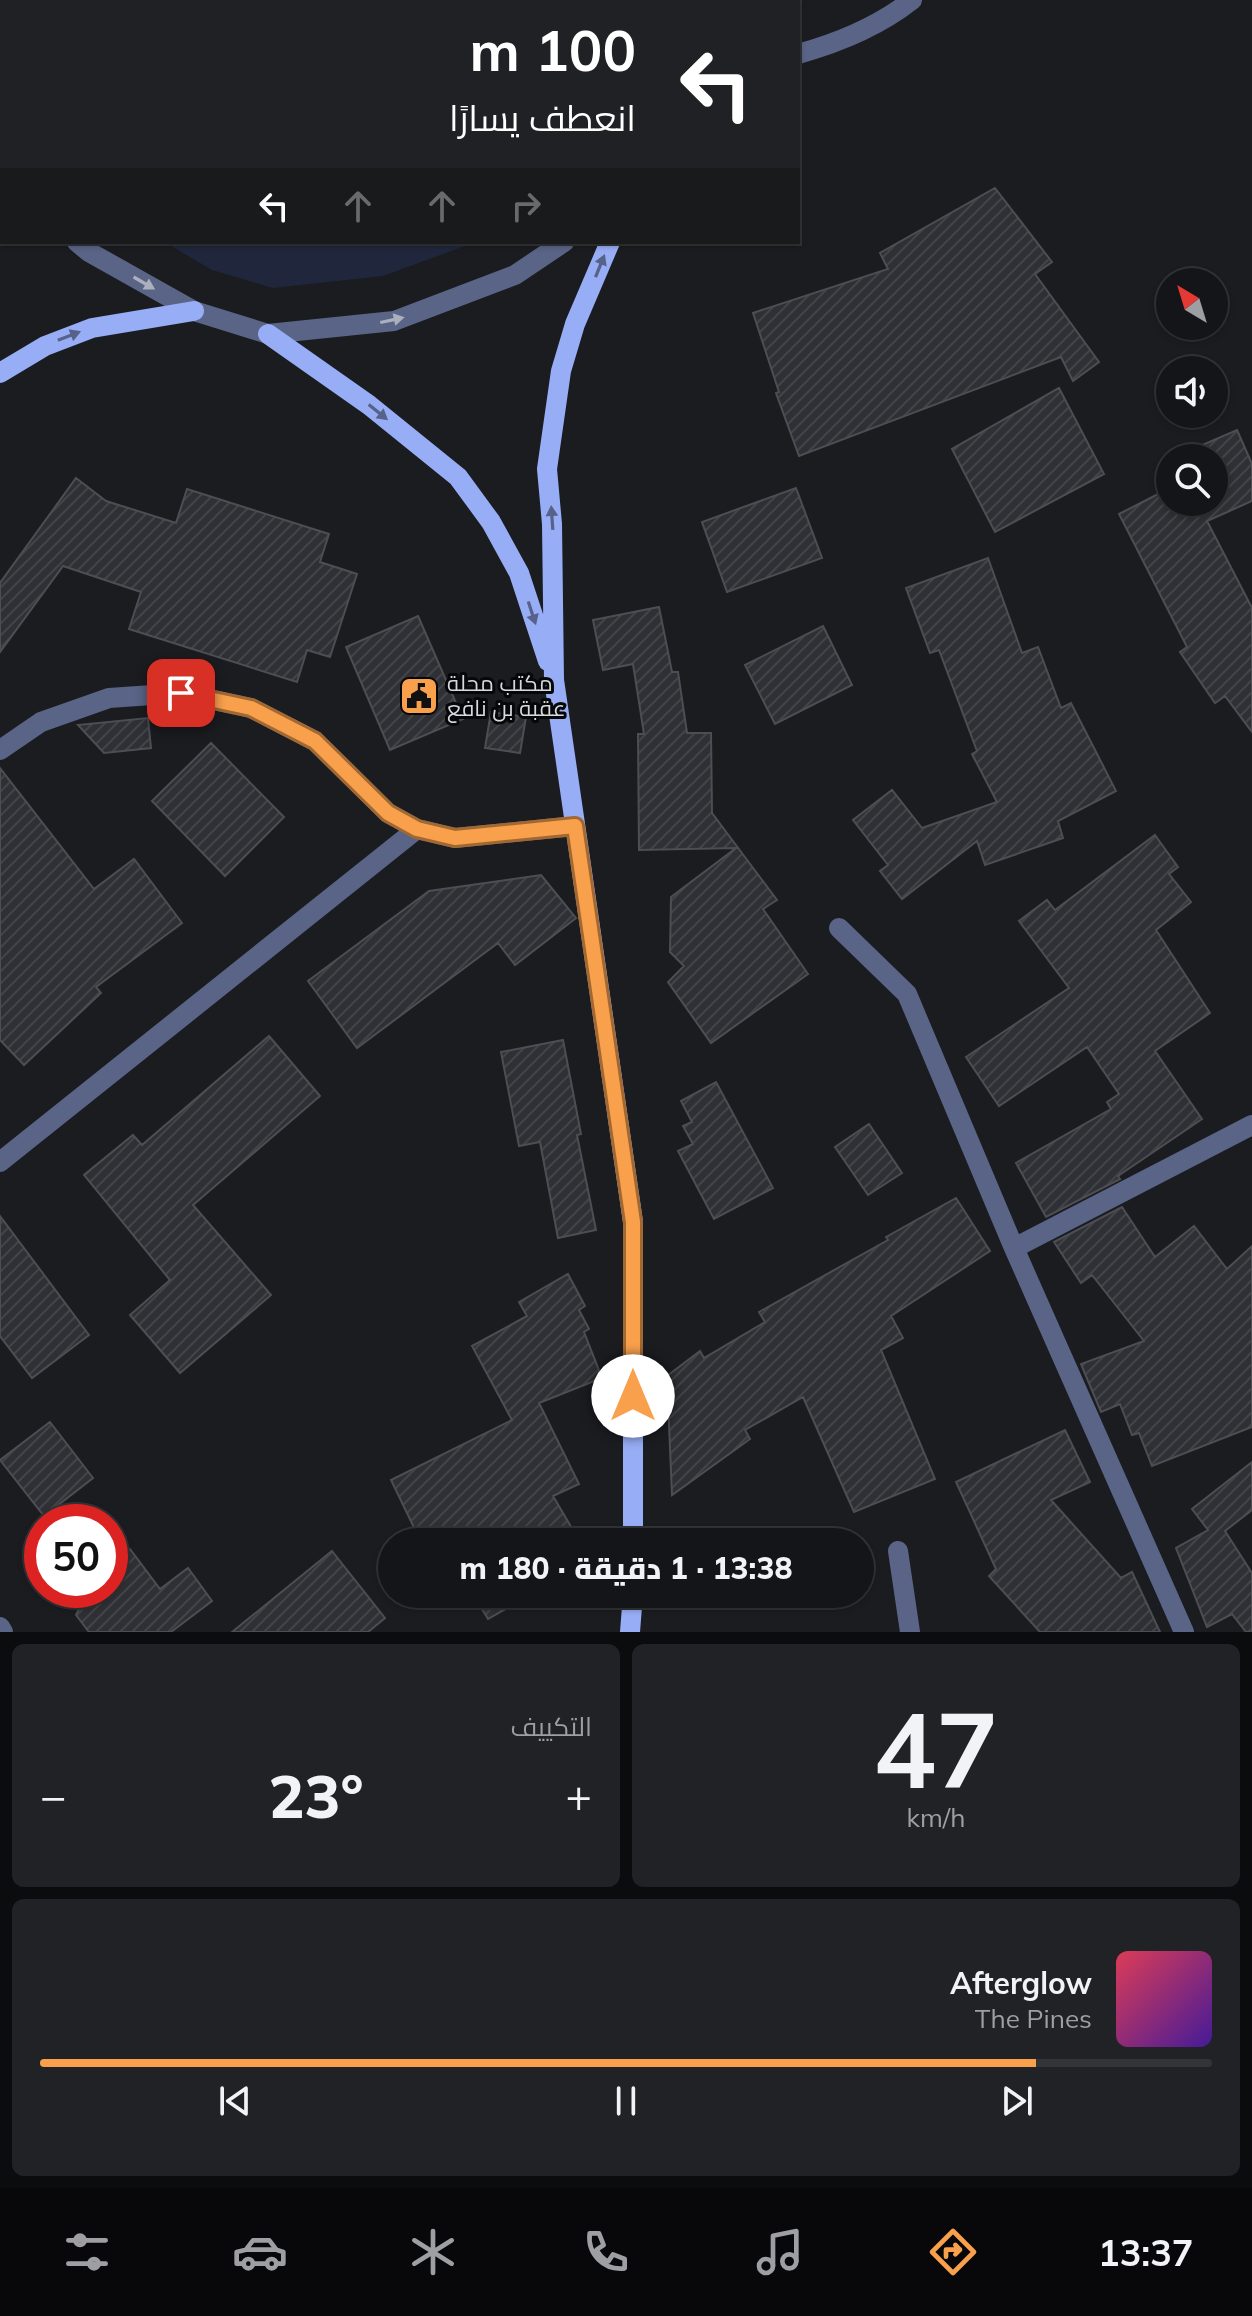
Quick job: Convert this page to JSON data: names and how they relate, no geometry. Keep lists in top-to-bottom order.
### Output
{
  "places": {
    "public building": ["مكتب محلة عقبة بن نافع"]
  },
  "north": "top left",
  "page": {
    "turn": ["100 m", "انعطف يسارًا"],
    "limit": "50",
    "trip": "13:38 · 1 دقيقة · 180 m",
    "tile": [
      ["47", "km/h"],
      "التكييف"
    ],
    "heat": ["−", "23°", "+"],
    "song": ["Afterglow", "The Pines"],
    "tabs": "13:37"
  }
}
